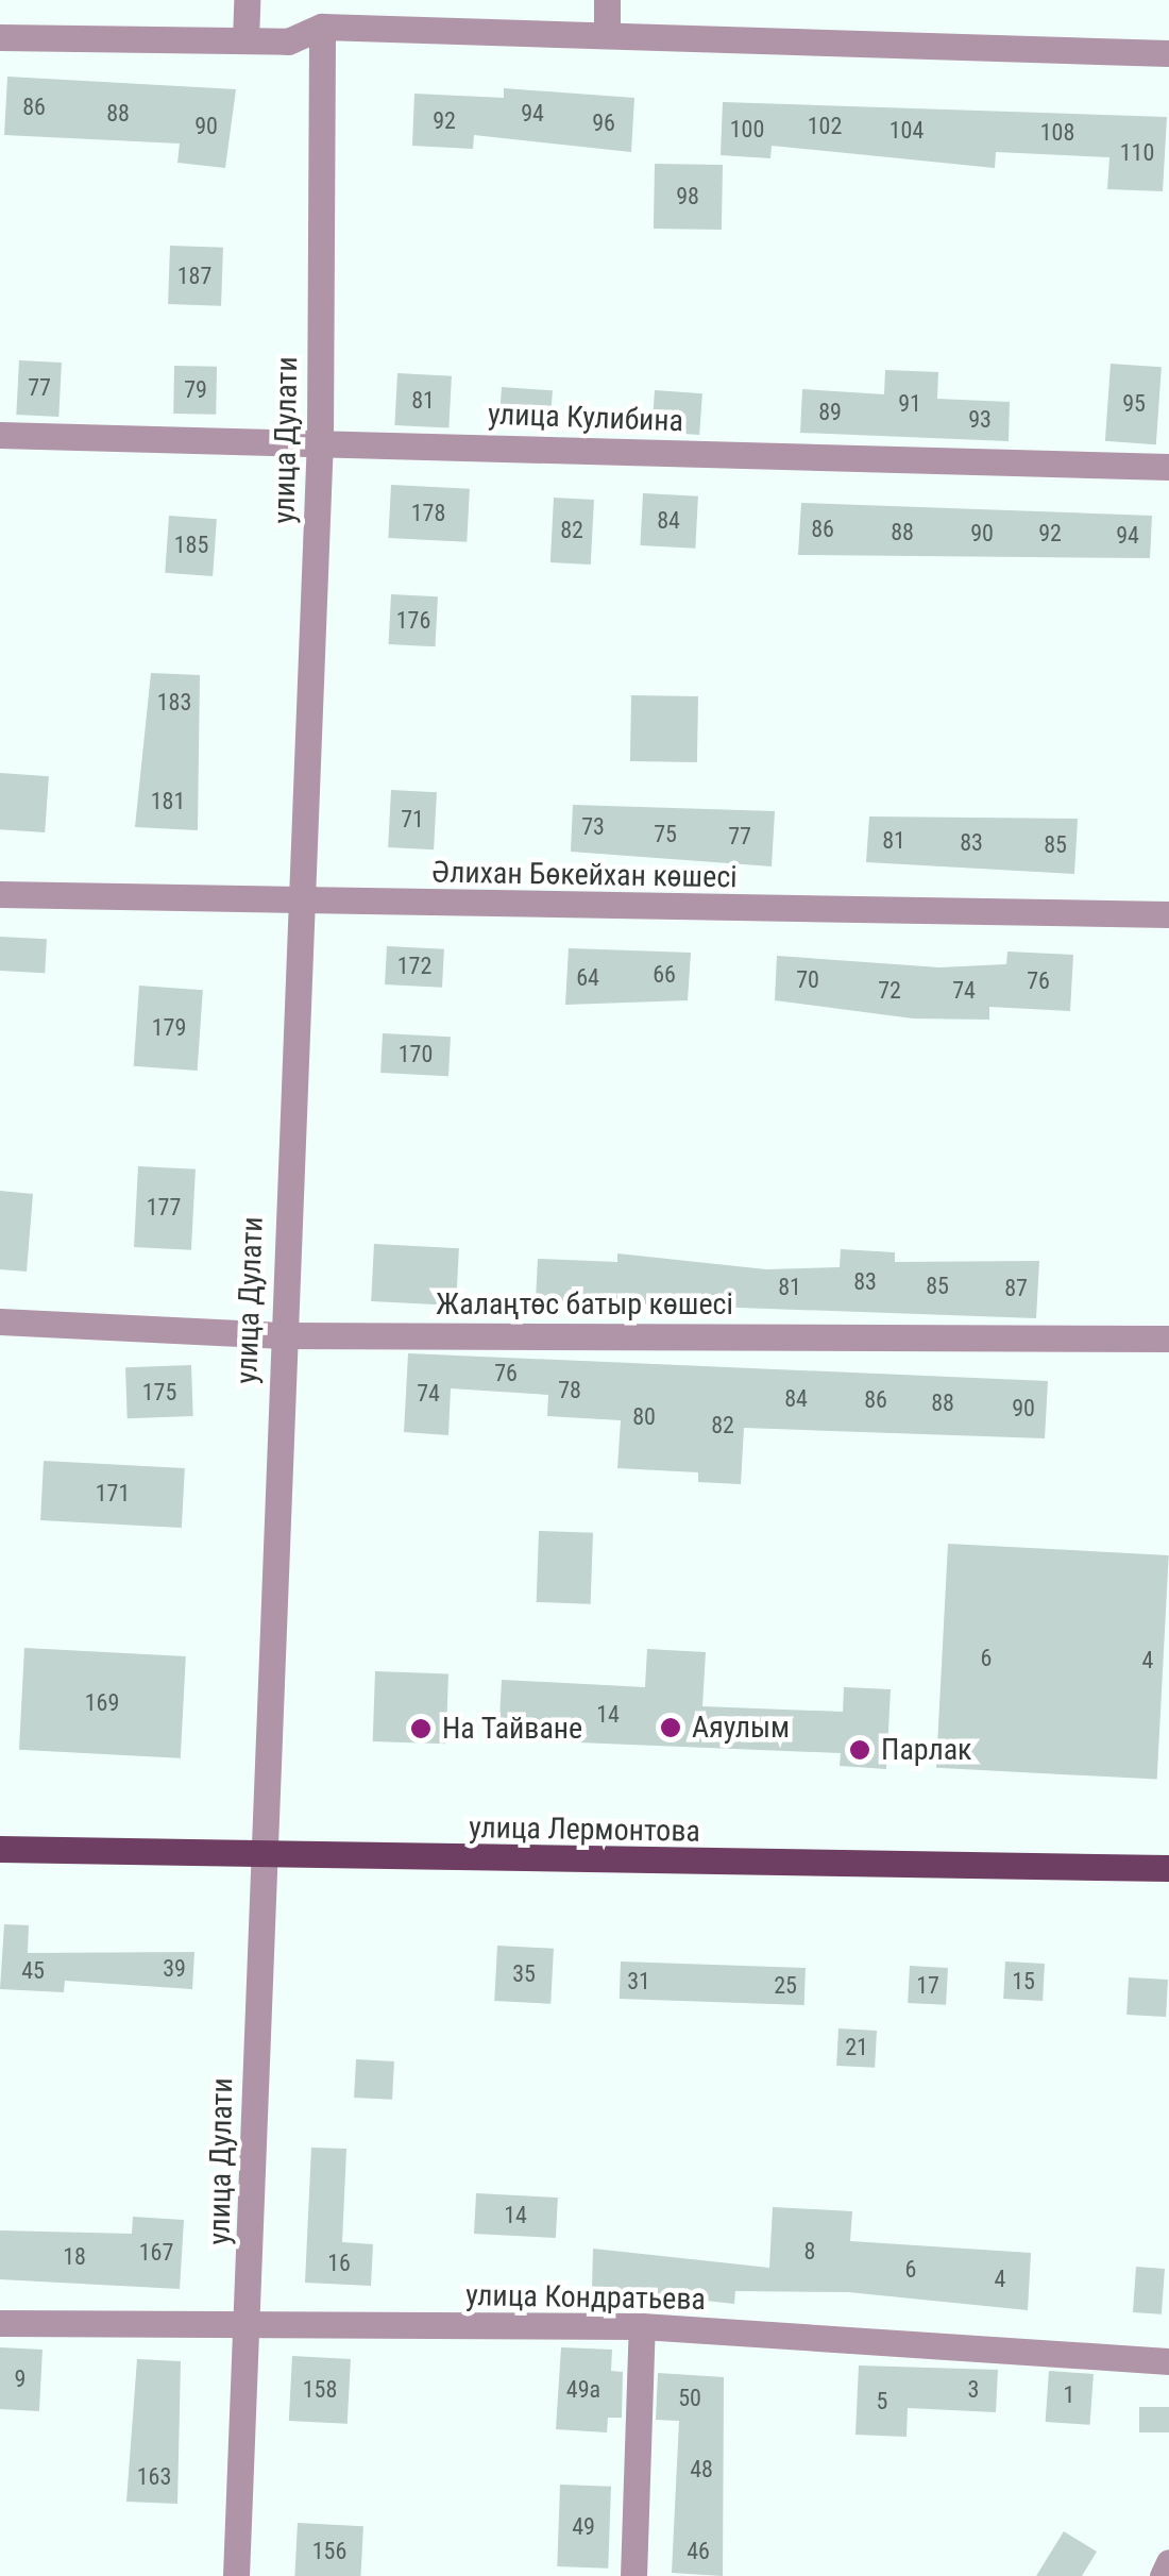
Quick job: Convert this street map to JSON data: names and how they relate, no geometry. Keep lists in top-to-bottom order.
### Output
{
  "streets": {
    "main road": ["улица Лермонтова"],
    "street": [
      "улица Кулибина",
      "улица Дулати",
      "Әлихан Бөкейхан көшесі",
      "Жалаңтөс батыр көшесі",
      "улица Кондратьева"
    ]
  },
  "crossings": [
    ["улица Кулибина", "улица Дулати"],
    ["улица Дулати", "Әлихан Бөкейхан көшесі"],
    ["улица Дулати", "Жалаңтөс батыр көшесі"],
    ["улица Дулати", "улица Лермонтова"],
    ["улица Дулати", "улица Кондратьева"]
  ],
  "places": ["Аяулым", "На Тайване", "Парлак"],
  "house_numbers": [
    "86",
    "88",
    "94",
    "92",
    "96",
    "90",
    "102",
    "100",
    "104",
    "108",
    "110",
    "98",
    "187",
    "77",
    "79",
    "81",
    "91",
    "95",
    "89",
    "93",
    "178",
    "84",
    "86",
    "82",
    "88",
    "90",
    "92",
    "94",
    "185",
    "176",
    "183",
    "181",
    "71",
    "73",
    "75",
    "77",
    "81",
    "83",
    "85",
    "172",
    "66",
    "64",
    "70",
    "76",
    "72",
    "74",
    "179",
    "170",
    "177",
    "83",
    "85",
    "81",
    "87",
    "76",
    "78",
    "175",
    "74",
    "84",
    "86",
    "88",
    "90",
    "80",
    "82",
    "171",
    "6",
    "4",
    "169",
    "14",
    "39",
    "45",
    "35",
    "31",
    "15",
    "25",
    "17",
    "21",
    "14",
    "8",
    "167",
    "18",
    "16",
    "6",
    "4",
    "9",
    "158",
    "49а",
    "3",
    "1",
    "50",
    "5",
    "48",
    "163",
    "49",
    "156",
    "46"
  ]
}
